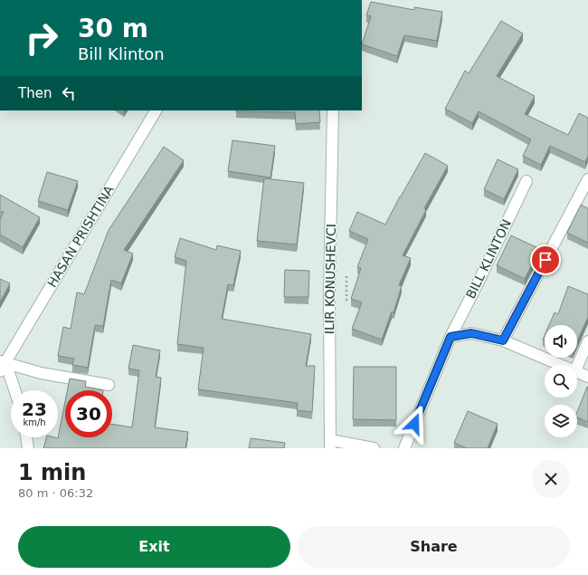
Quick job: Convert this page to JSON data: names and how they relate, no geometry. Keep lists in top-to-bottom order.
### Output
{
  "streets": {
    "street": ["HASAN PRISHTINA", "BILL KLINTON", "ILIR KONUSHEVCI"]
  },
  "page": {
    "turn": ["30 m", "Bill Klinton"],
    "then": "Then",
    "speed": "23 km/h",
    "limit": "30",
    "heading": ["1 min", "80 m · 06:32"],
    "buttons": ["Exit", "Share"]
  }
}
